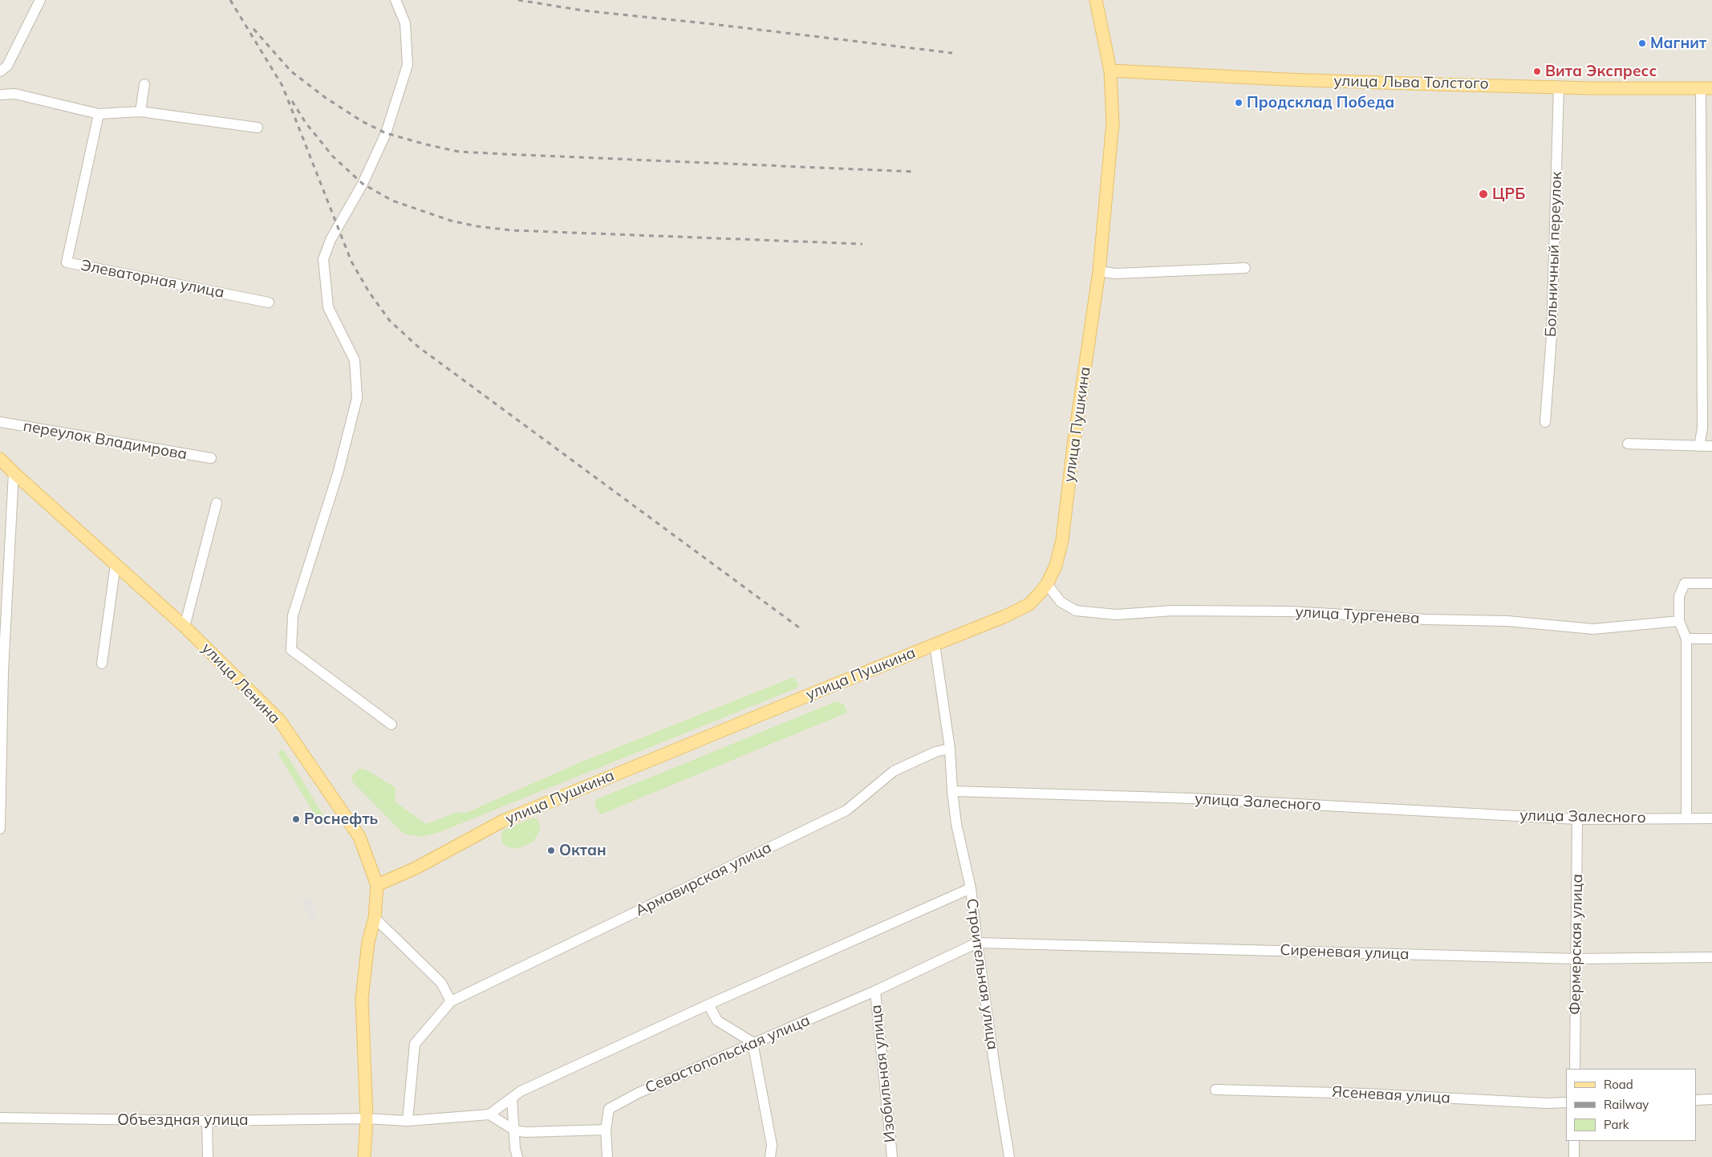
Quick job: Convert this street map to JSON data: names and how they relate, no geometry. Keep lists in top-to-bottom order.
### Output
{
  "streets": {
    "main road": ["улица Льва Толстого", "улица Пушкина", "улица Ленина"],
    "street": [
      "Больничный переулок",
      "Элеваторная улица",
      "переулок Владимрова",
      "улица Тургенева",
      "улица Залесного",
      "Армавирская улица",
      "Фермерская улица",
      "Сиреневая улица",
      "Строительная улица",
      "Севастопольская улица",
      "Изобильная улица",
      "Ясеневая улица",
      "Объездная улица"
    ]
  },
  "crossings": [
    ["улица Льва Толстого", "Больничный переулок"],
    ["улица Льва Толстого", "улица Пушкина"],
    ["улица Пушкина", "улица Тургенева"],
    ["улица Пушкина", "улица Ленина"],
    ["улица Залесного", "Фермерская улица"],
    ["улица Залесного", "Строительная улица"],
    ["Фермерская улица", "Сиреневая улица"],
    ["Сиреневая улица", "Строительная улица"],
    ["Сиреневая улица", "Севастопольская улица"],
    ["Строительная улица", "Севастопольская улица"],
    ["Севастопольская улица", "Изобильная улица"]
  ],
  "places": [
    "Магнит",
    "Вита Экспресс",
    "Продсклад Победа",
    "ЦРБ",
    "Роснефть",
    "Октан"
  ],
  "legend": ["Road", "Railway", "Park"]
}
